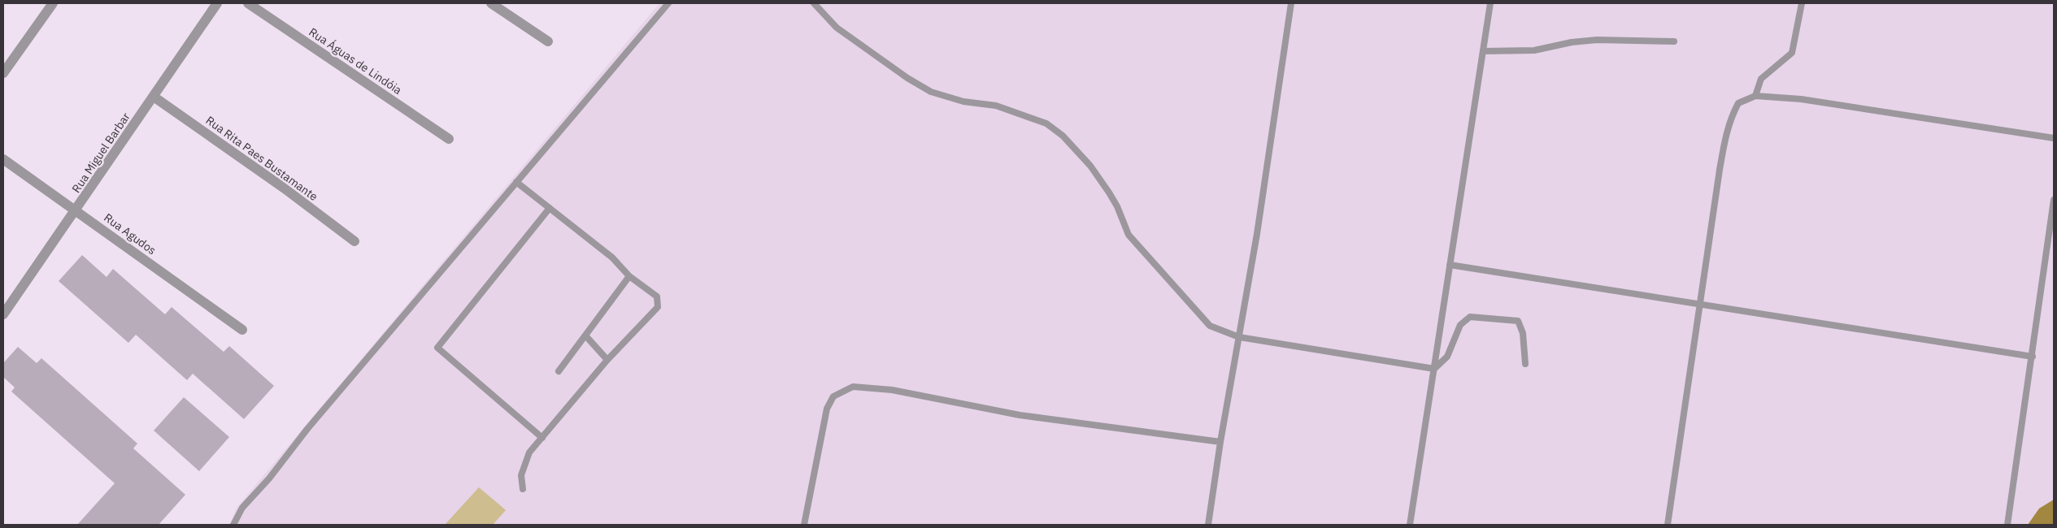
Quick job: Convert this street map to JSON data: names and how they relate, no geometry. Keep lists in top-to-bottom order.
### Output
{
  "streets": {
    "street": [
      "Rua Águas de Lindóia",
      "Rua Miguel Barbar",
      "Rua Rita Paes Bustamante",
      "Rua Agudos"
    ]
  },
  "crossings": [
    ["Rua Miguel Barbar", "Rua Rita Paes Bustamante"],
    ["Rua Miguel Barbar", "Rua Agudos"]
  ]
}
